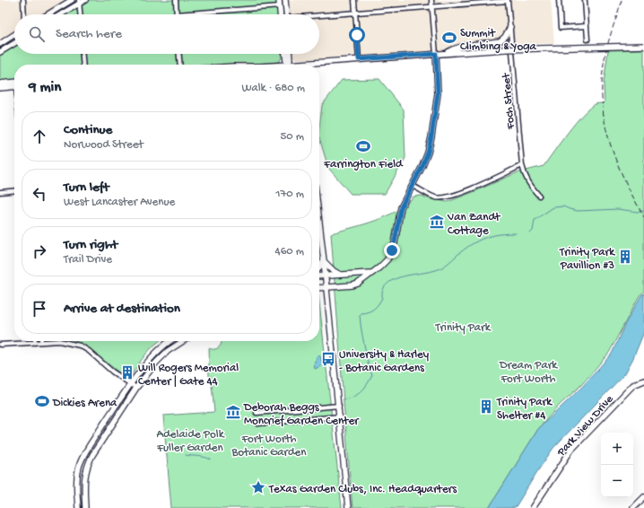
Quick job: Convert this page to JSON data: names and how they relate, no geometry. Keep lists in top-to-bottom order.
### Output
{
  "streets": {
    "main road": ["Park View Drive"],
    "street": ["Foch Street"]
  },
  "parks": [
    "Trinity Park",
    "Dream Park Fort Worth",
    "Adelaide Polk Fuller Garden",
    "Fort Worth Botanic Garden"
  ],
  "places": {
    "sports": ["Summit Climbing & Yoga", "Farrington Field", "Dickies Arena"],
    "museum": ["Van Zandt Cottage", "Deborah Beggs Moncrief Garden Center"],
    "building": ["Trinity Park Pavillion #3", "Will Rogers Memorial Center | Gate 44", "Trinity Park Shelter #4"],
    "bus stop": ["University & Harley - Botanic Gardens"],
    "place": ["Texas Garden Clubs, Inc. Headquarters"]
  },
  "page": {
    "search": "Search here",
    "heading": ["9 min", "Walk · 680 m"],
    "list": [
      ["Continue", "Norwood Street", "50 m"],
      ["Turn left", "West Lancaster Avenue", "170 m"],
      ["Turn right", "Trail Drive", "460 m"],
      "Arrive at destination"
    ],
    "map_buttons": ["+", "−"]
  }
}
